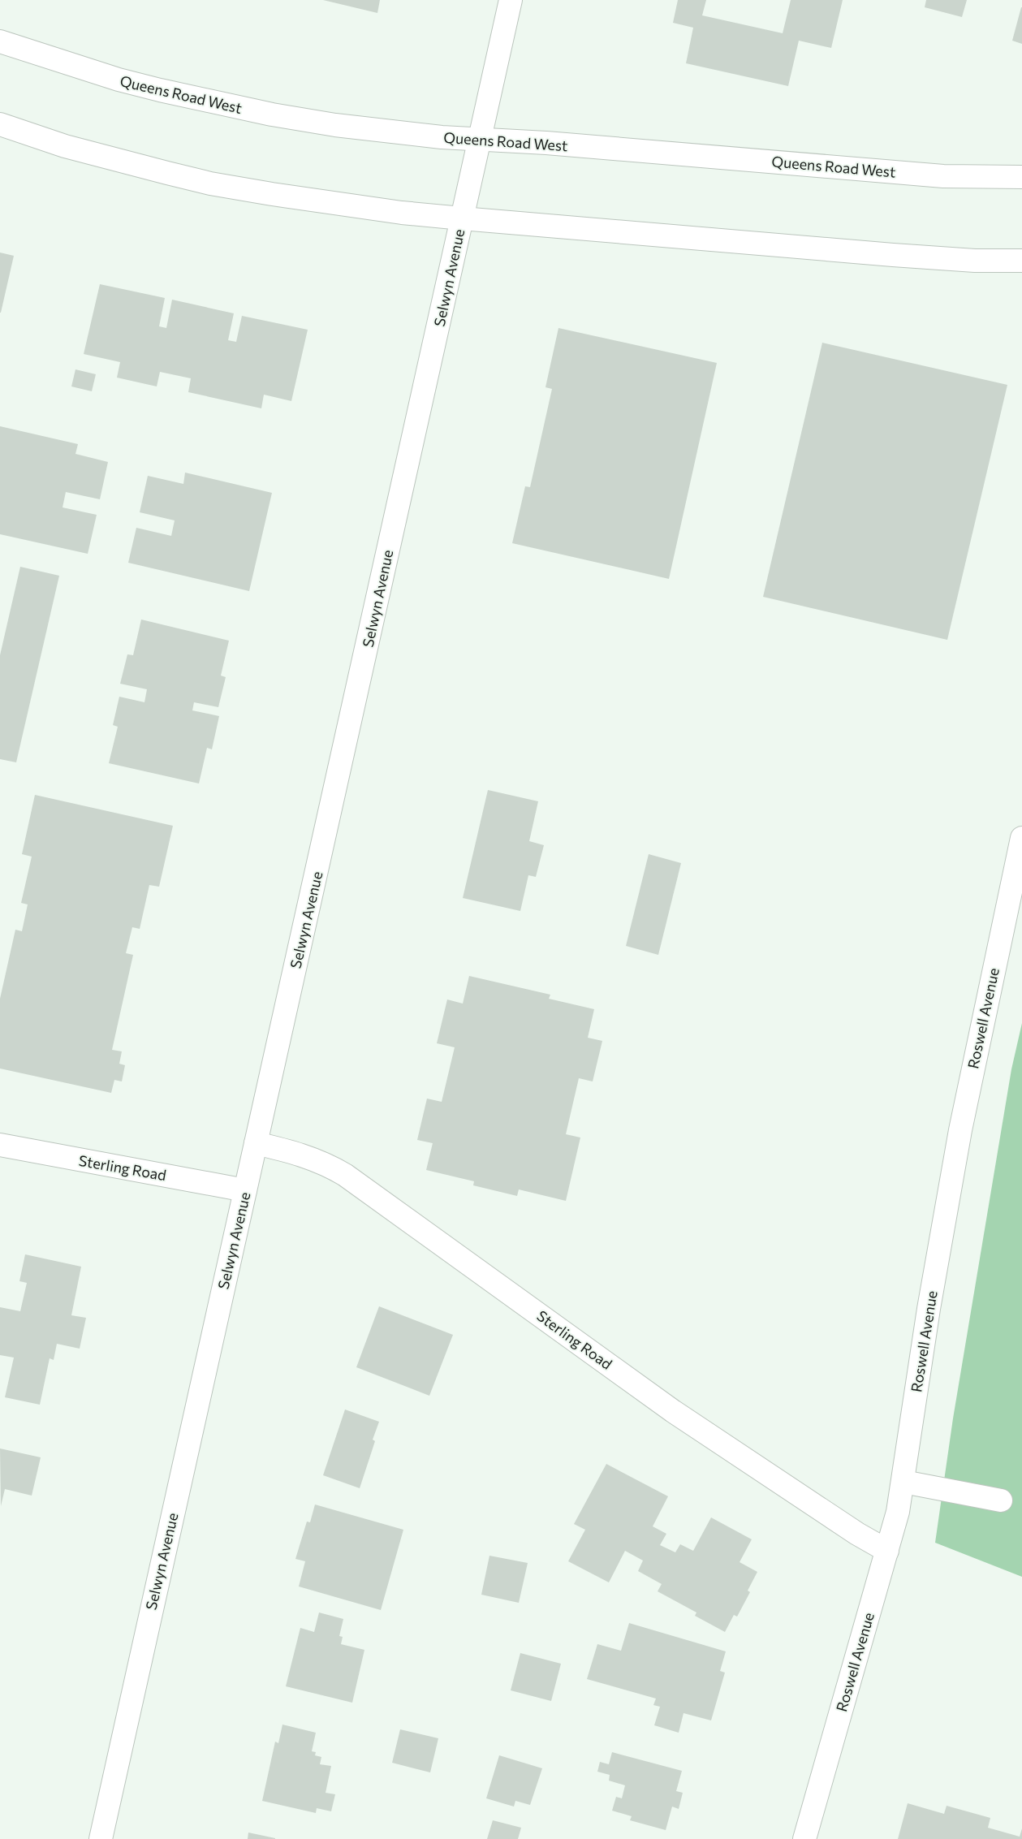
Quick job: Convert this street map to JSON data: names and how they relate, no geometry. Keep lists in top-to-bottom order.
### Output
{
  "streets": {
    "street": [
      "Queens Road West",
      "Selwyn Avenue",
      "Roswell Avenue",
      "Sterling Road"
    ]
  },
  "crossings": [
    ["Queens Road West", "Selwyn Avenue"],
    ["Selwyn Avenue", "Sterling Road"],
    ["Roswell Avenue", "Sterling Road"]
  ]
}
